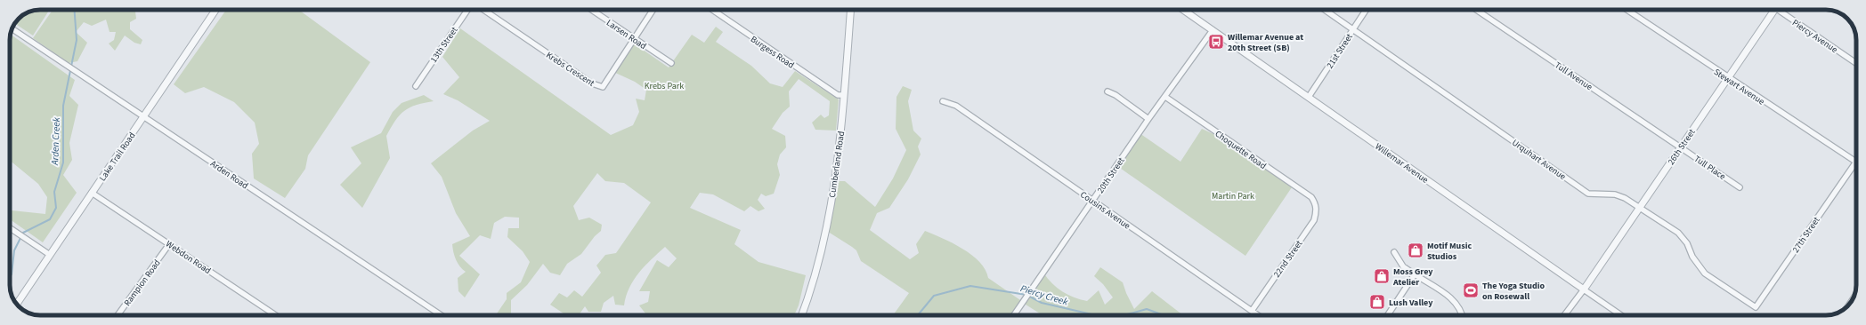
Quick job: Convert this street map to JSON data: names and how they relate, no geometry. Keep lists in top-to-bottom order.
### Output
{
  "streets": {
    "street": [
      "Larsen Road",
      "Piercy Avenue",
      "13th Street",
      "21st Street",
      "Burgess Road",
      "Krebs Crescent",
      "Tull Avenue",
      "Stewart Avenue",
      "26th Street",
      "Choquette Road",
      "Lake Trail Road",
      "Urquhart Avenue",
      "Willemar Avenue",
      "Cumberland Road",
      "Tull Place",
      "Arden Road",
      "20th Street",
      "Cousins Avenue",
      "27th Street",
      "Webdon Road",
      "22nd Street",
      "Rampion Road"
    ]
  },
  "crossings": [
    ["Larsen Road", "Krebs Crescent"],
    ["21st Street", "Urquhart Avenue"],
    ["21st Street", "Willemar Avenue"],
    ["Burgess Road", "Cumberland Road"],
    ["Tull Avenue", "26th Street"],
    ["Tull Avenue", "Tull Place"],
    ["Stewart Avenue", "26th Street"],
    ["Stewart Avenue", "27th Street"],
    ["26th Street", "Urquhart Avenue"],
    ["26th Street", "Willemar Avenue"],
    ["26th Street", "Tull Place"],
    ["Choquette Road", "20th Street"],
    ["Choquette Road", "22nd Street"],
    ["Lake Trail Road", "Arden Road"],
    ["Lake Trail Road", "Webdon Road"],
    ["Urquhart Avenue", "27th Street"],
    ["Willemar Avenue", "20th Street"],
    ["20th Street", "Cousins Avenue"],
    ["Cousins Avenue", "22nd Street"],
    ["Webdon Road", "Rampion Road"]
  ],
  "water": ["Arden Creek", "Piercy Creek"],
  "parks": ["Krebs Park", "Martin Park"],
  "places": {
    "bus stop": ["Willemar Avenue at 20th Street (SB)"],
    "shop": ["Motif Music Studios", "Moss Grey Atelier", "Lush Valley"],
    "sports": ["The Yoga Studio on Rosewall"]
  }
}
